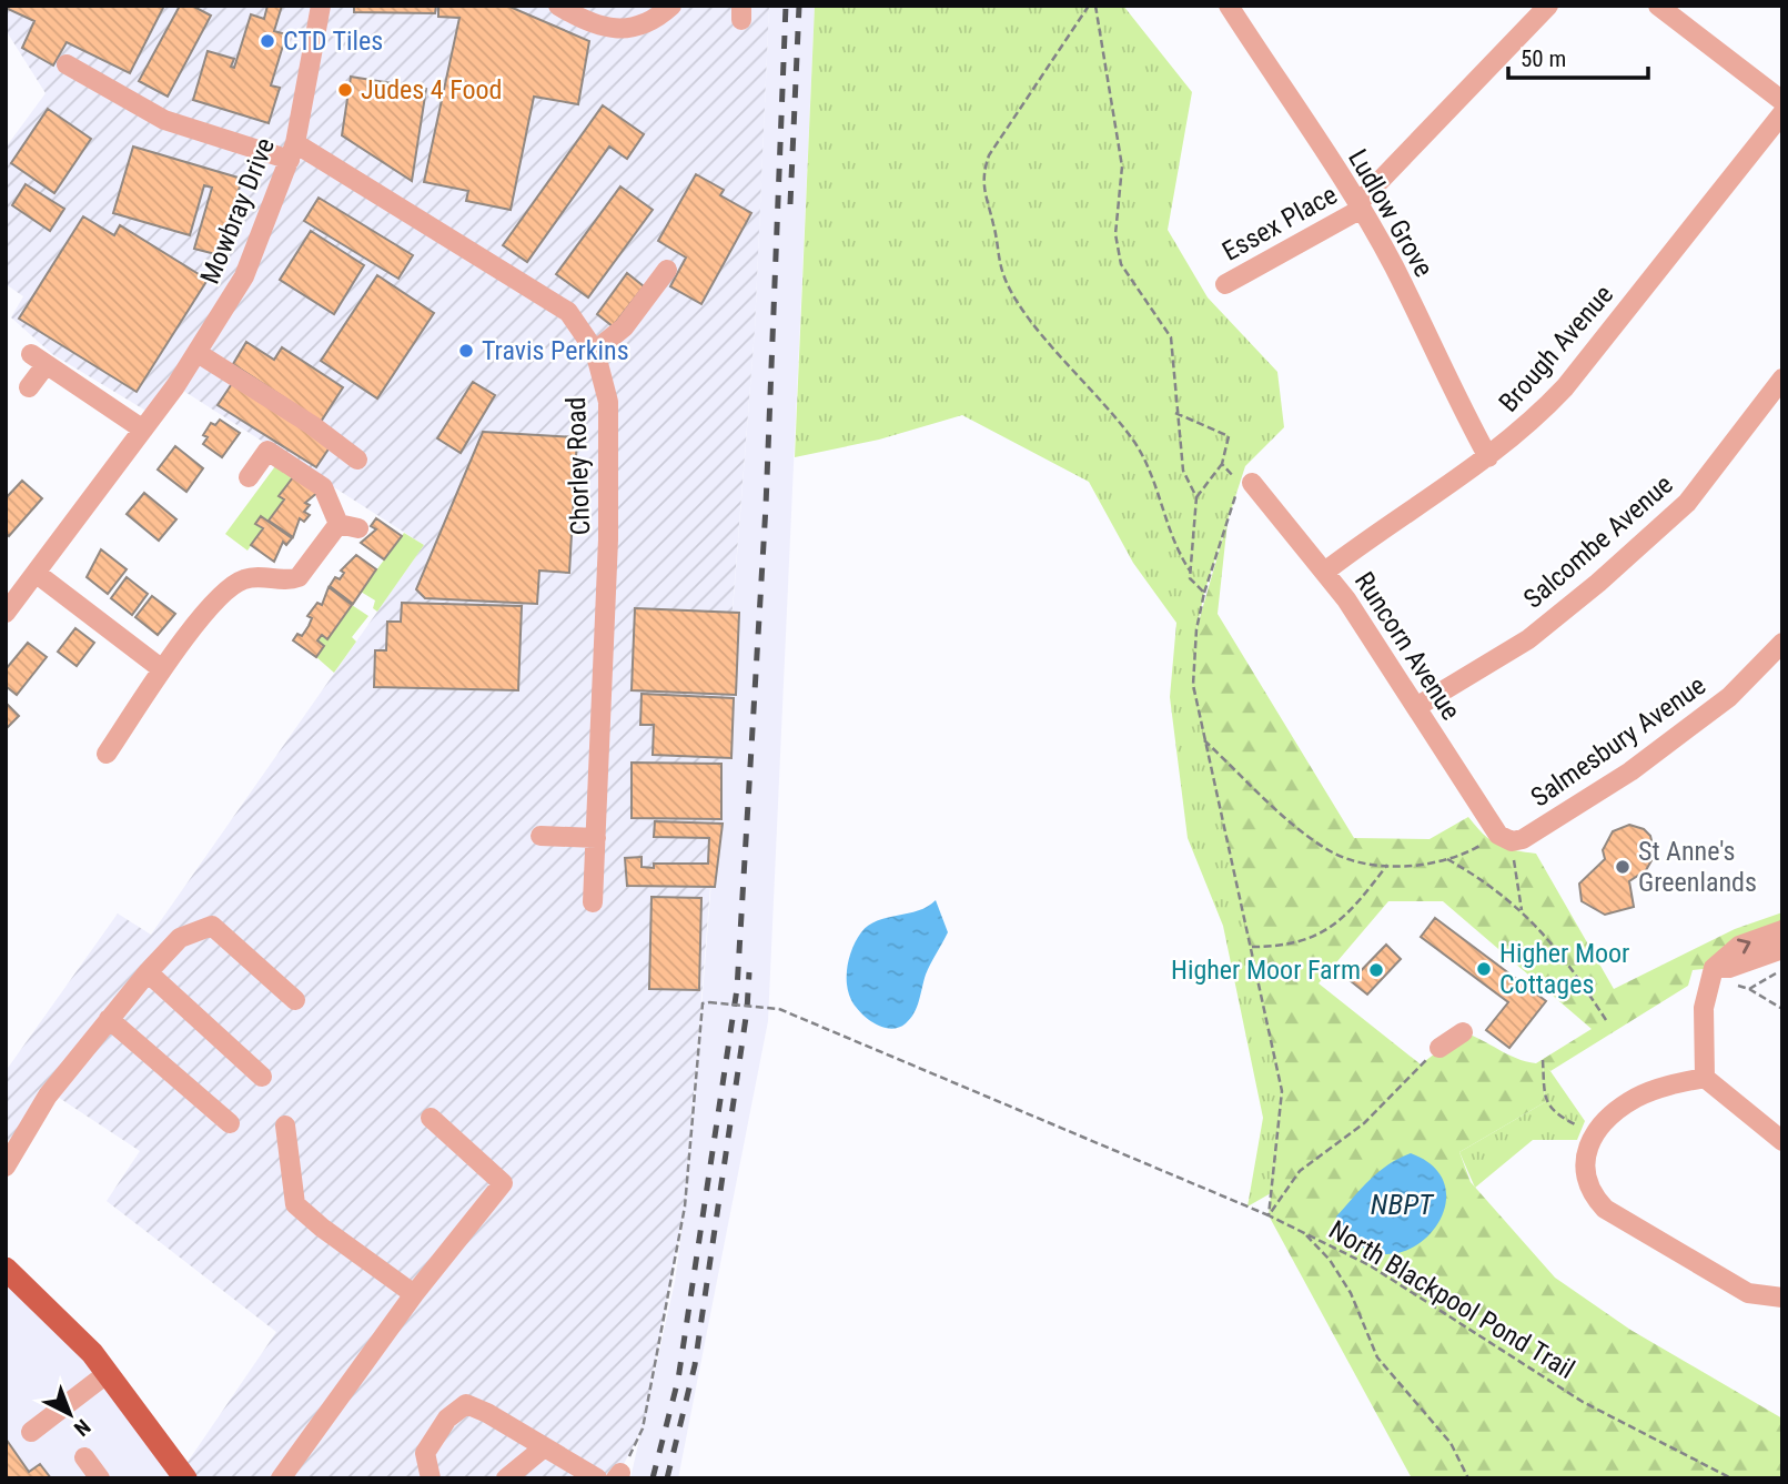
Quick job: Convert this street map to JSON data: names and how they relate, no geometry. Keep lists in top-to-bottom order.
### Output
{
  "streets": {
    "street": [
      "Mowbray Drive",
      "Ludlow Grove",
      "Essex Place",
      "Brough Avenue",
      "Chorley Road",
      "Salcombe Avenue",
      "Runcorn Avenue",
      "Salmesbury Avenue"
    ],
    "path": ["North Blackpool Pond Trail"]
  },
  "crossings": [
    ["Mowbray Drive", "Chorley Road"],
    ["Ludlow Grove", "Essex Place"],
    ["Ludlow Grove", "Brough Avenue"],
    ["Brough Avenue", "Runcorn Avenue"],
    ["Salcombe Avenue", "Runcorn Avenue"],
    ["Runcorn Avenue", "Salmesbury Avenue"]
  ],
  "water": ["NBPT"],
  "places": [
    "CTD Tiles",
    "Judes 4 Food",
    "Travis Perkins",
    "St Anne's Greenlands",
    "Higher Moor Cottages",
    "Higher Moor Farm"
  ],
  "scale_bar": "50 m",
  "north": "bottom right"
}
